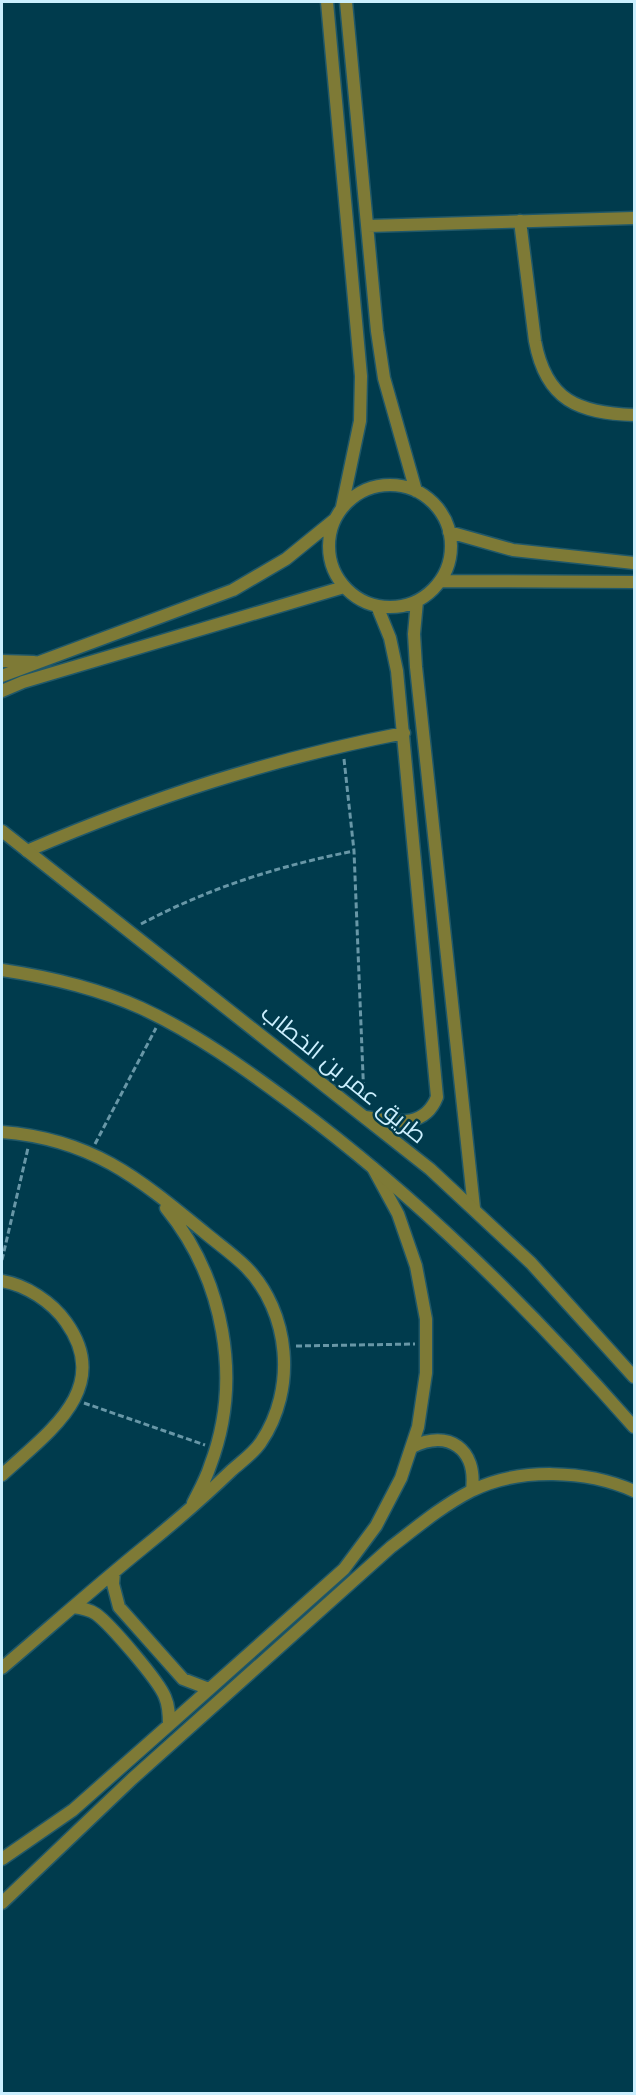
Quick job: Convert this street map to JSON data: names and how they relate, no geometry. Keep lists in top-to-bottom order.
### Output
{
  "streets": {
    "street": ["طريق عمر بن الخطاب"]
  }
}
